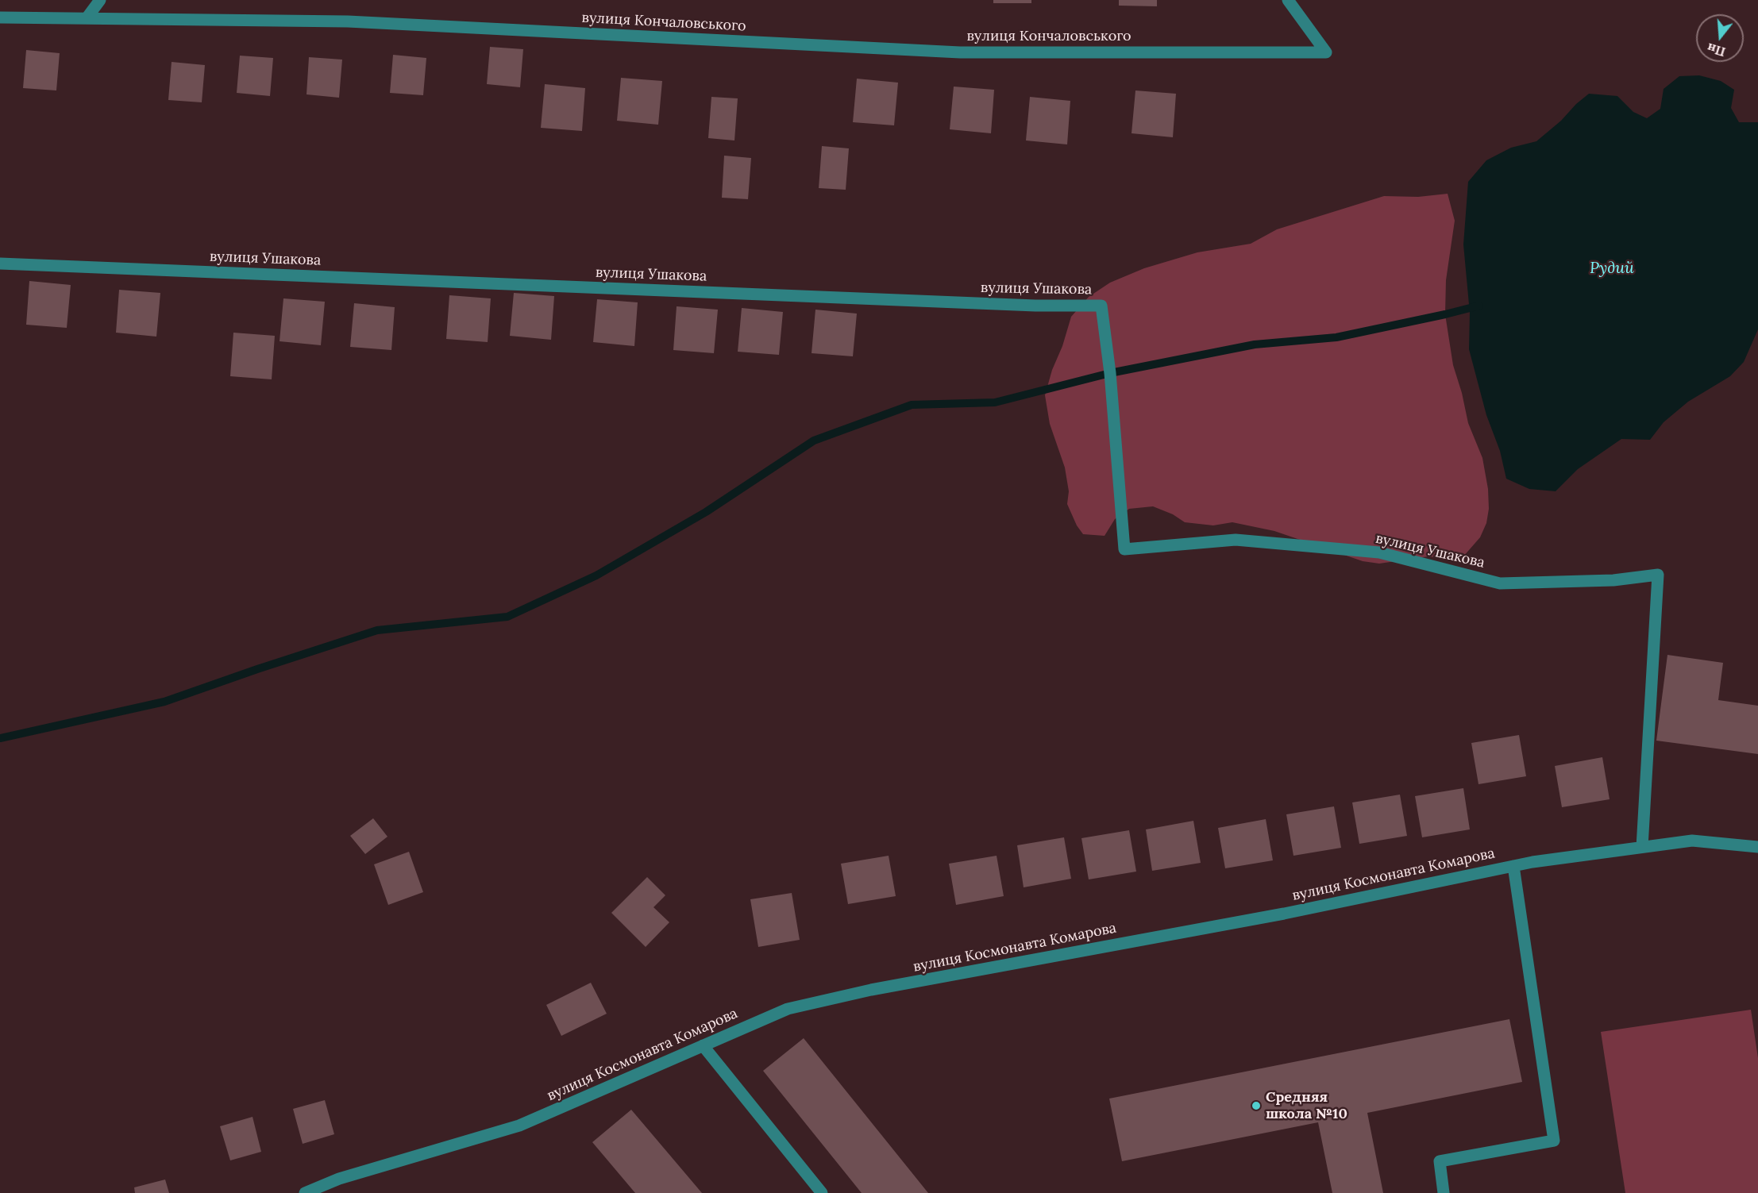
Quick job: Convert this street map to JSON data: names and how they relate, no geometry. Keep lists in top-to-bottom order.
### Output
{
  "streets": {
    "street": ["вулиця Кончаловського", "вулиця Ушакова", "вулиця Космонавта Комарова"]
  },
  "crossings": [
    ["вулиця Ушакова", "вулиця Космонавта Комарова"]
  ],
  "water": ["Рудий"],
  "places": ["Средняя школа №10"],
  "north": "bottom"
}
